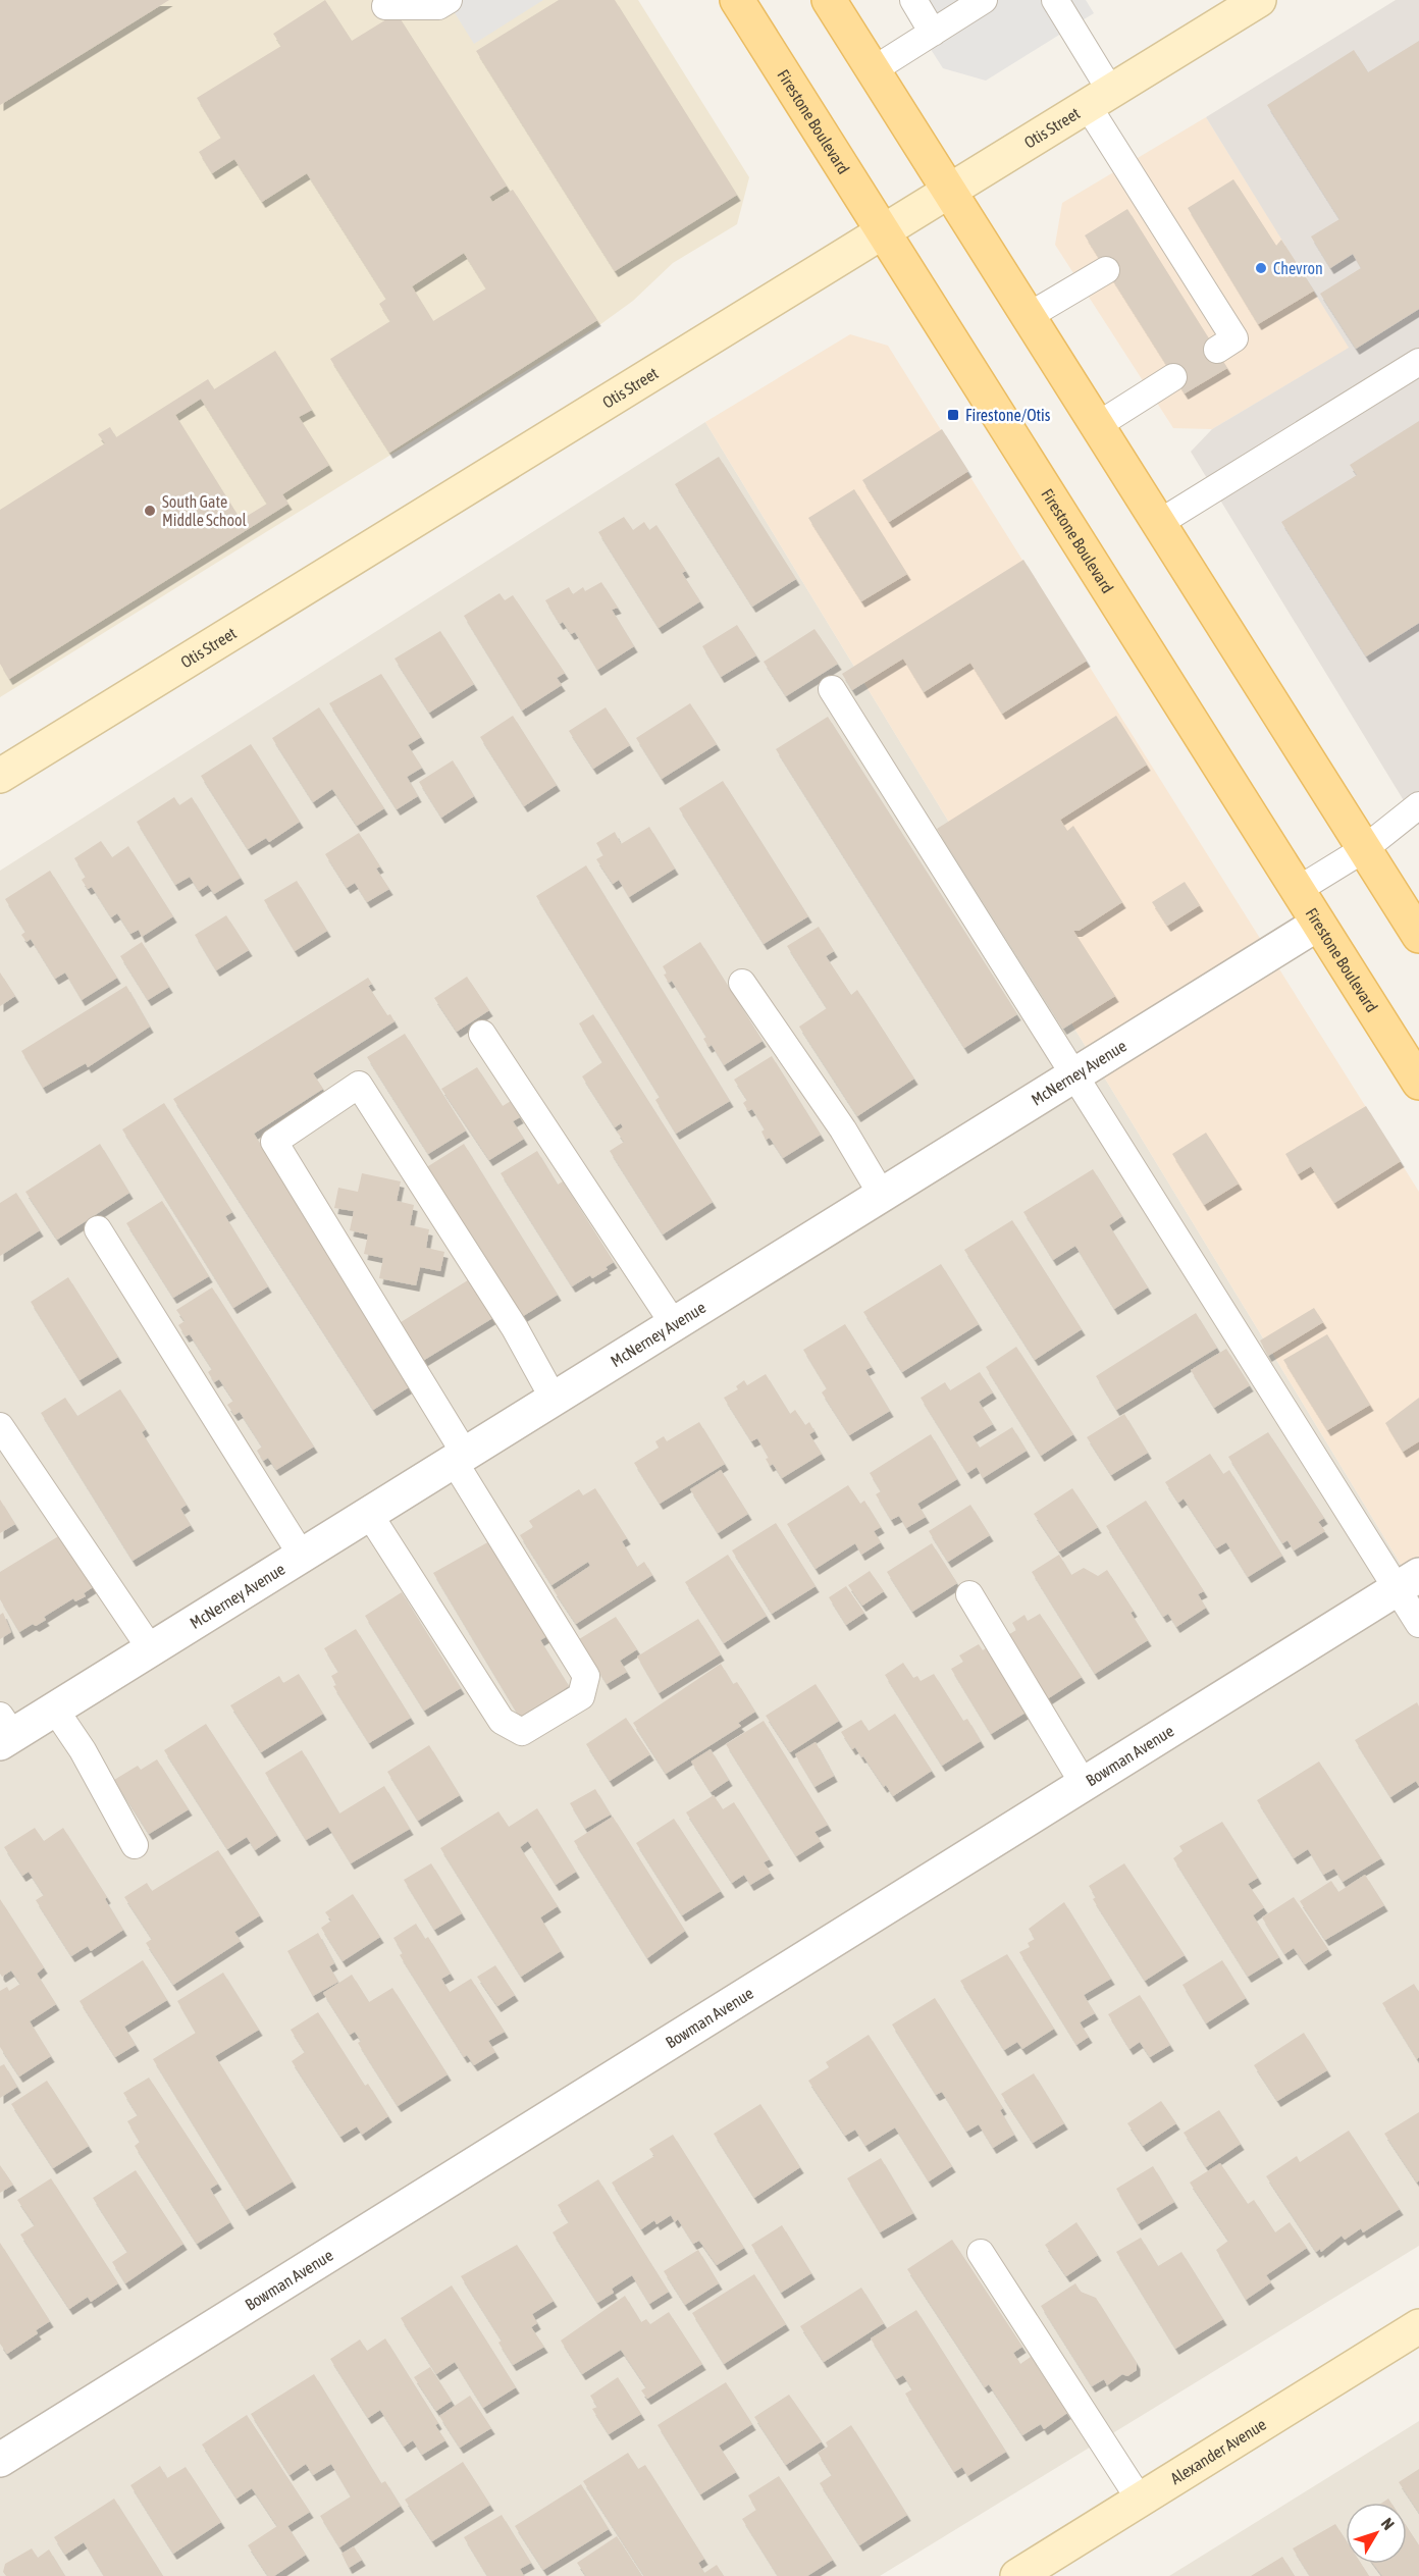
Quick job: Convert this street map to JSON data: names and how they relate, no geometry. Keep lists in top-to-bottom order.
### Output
{
  "streets": {
    "main road": ["Firestone Boulevard", "Otis Street", "Alexander Avenue"],
    "street": ["McNerney Avenue", "Bowman Avenue"]
  },
  "crossings": [
    ["Firestone Boulevard", "Otis Street"],
    ["Firestone Boulevard", "McNerney Avenue"]
  ],
  "places": {
    "other": ["Chevron", "South Gate Middle School"],
    "transit": ["Firestone/Otis"]
  },
  "north": "top right"
}
